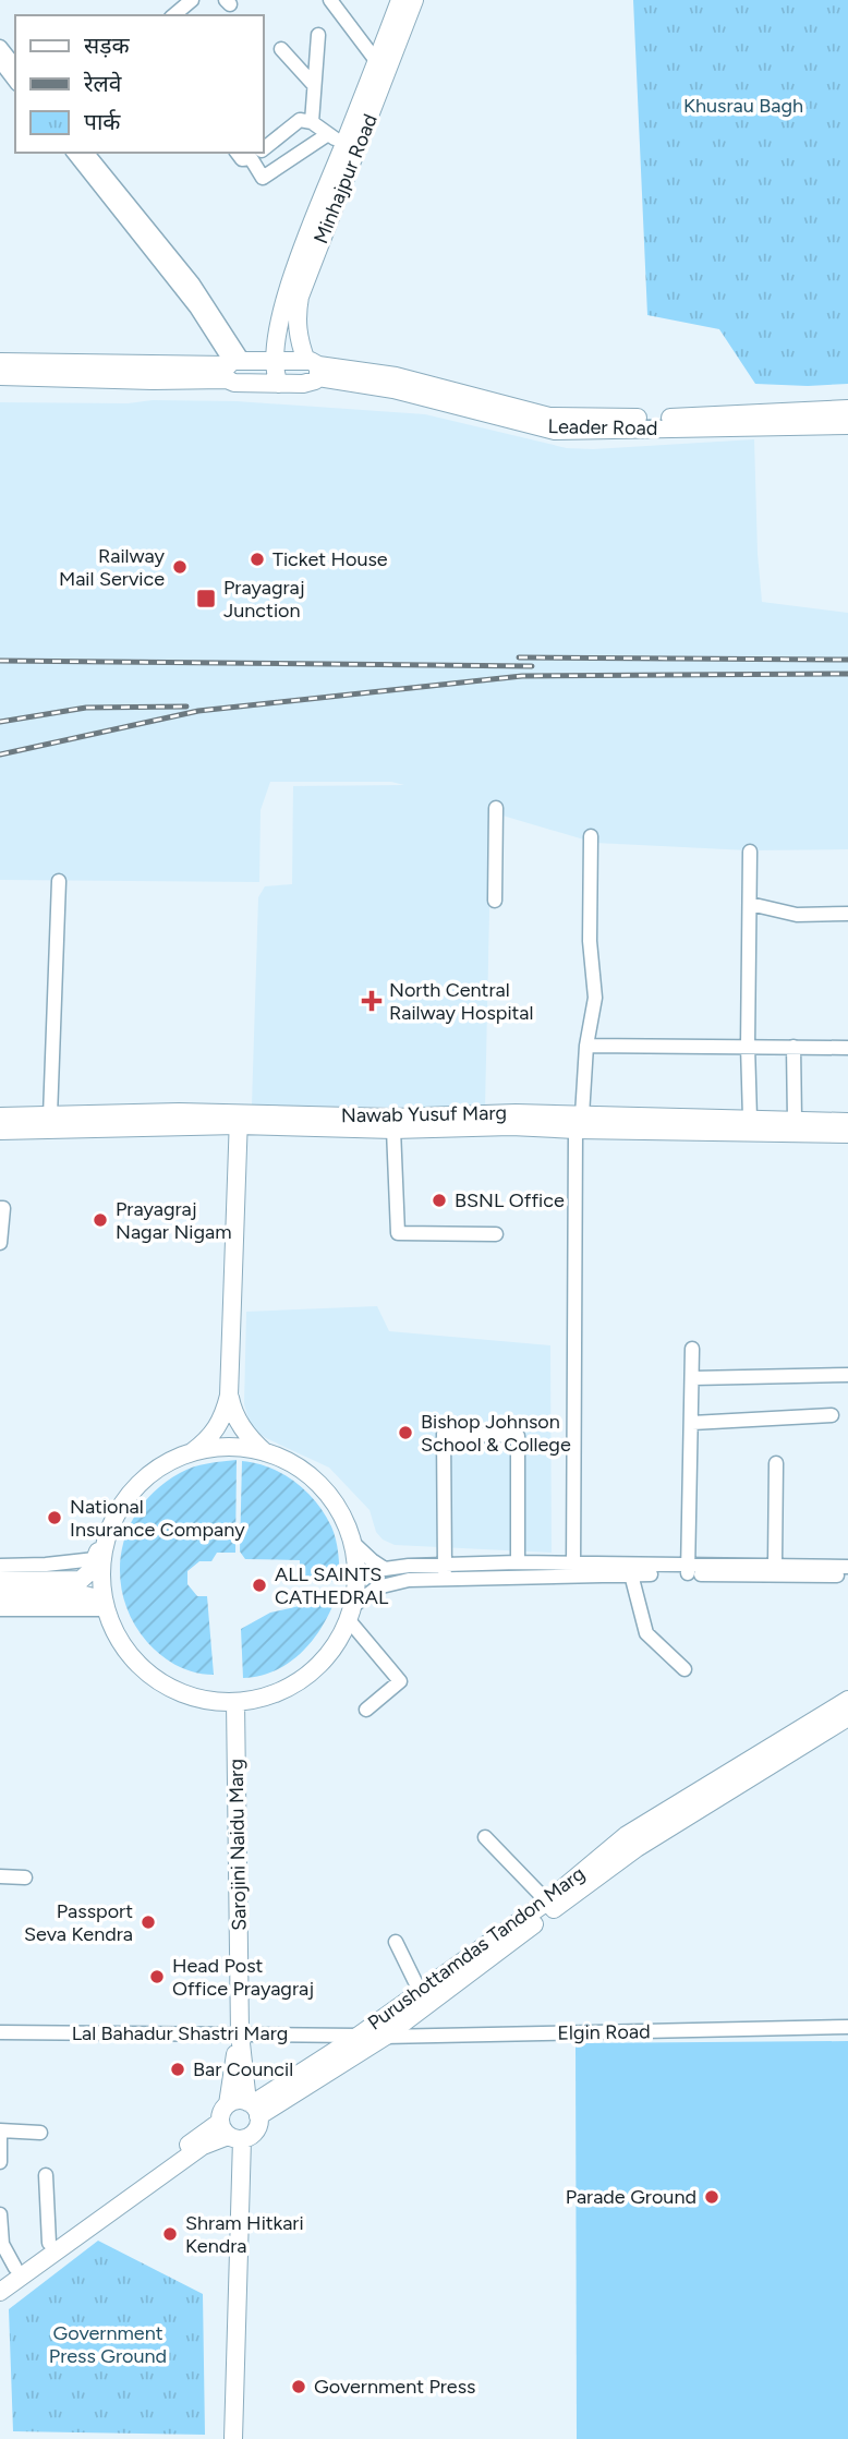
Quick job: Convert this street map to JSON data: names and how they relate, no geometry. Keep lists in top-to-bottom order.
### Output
{
  "streets": {
    "main road": [
      "Minhajpur Road",
      "Leader Road",
      "Nawab Yusuf Marg",
      "Sarojini Naidu Marg",
      "Purushottamdas Tandon Marg"
    ],
    "street": ["Elgin Road", "Lal Bahadur Shastri Marg"]
  },
  "crossings": [
    ["Minhajpur Road", "Leader Road"],
    ["Sarojini Naidu Marg", "Purushottamdas Tandon Marg"],
    ["Sarojini Naidu Marg", "Lal Bahadur Shastri Marg"],
    ["Purushottamdas Tandon Marg", "Elgin Road"],
    ["Purushottamdas Tandon Marg", "Lal Bahadur Shastri Marg"],
    ["Elgin Road", "Lal Bahadur Shastri Marg"]
  ],
  "parks": ["Khusrau Bagh", "Government Press Ground"],
  "places": {
    "other": [
      "Ticket House",
      "Railway Mail Service",
      "BSNL Office",
      "Prayagraj Nagar Nigam",
      "Bishop Johnson School & College",
      "National Insurance Company",
      "ALL SAINTS CATHEDRAL",
      "Passport Seva Kendra",
      "Head Post Office Prayagraj",
      "Bar Council",
      "Parade Ground",
      "Shram Hitkari Kendra",
      "Government Press"
    ],
    "transit": ["Prayagraj Junction"],
    "health": ["North Central Railway Hospital"]
  },
  "legend": ["सड़क", "रेलवे", "पार्क"]
}
